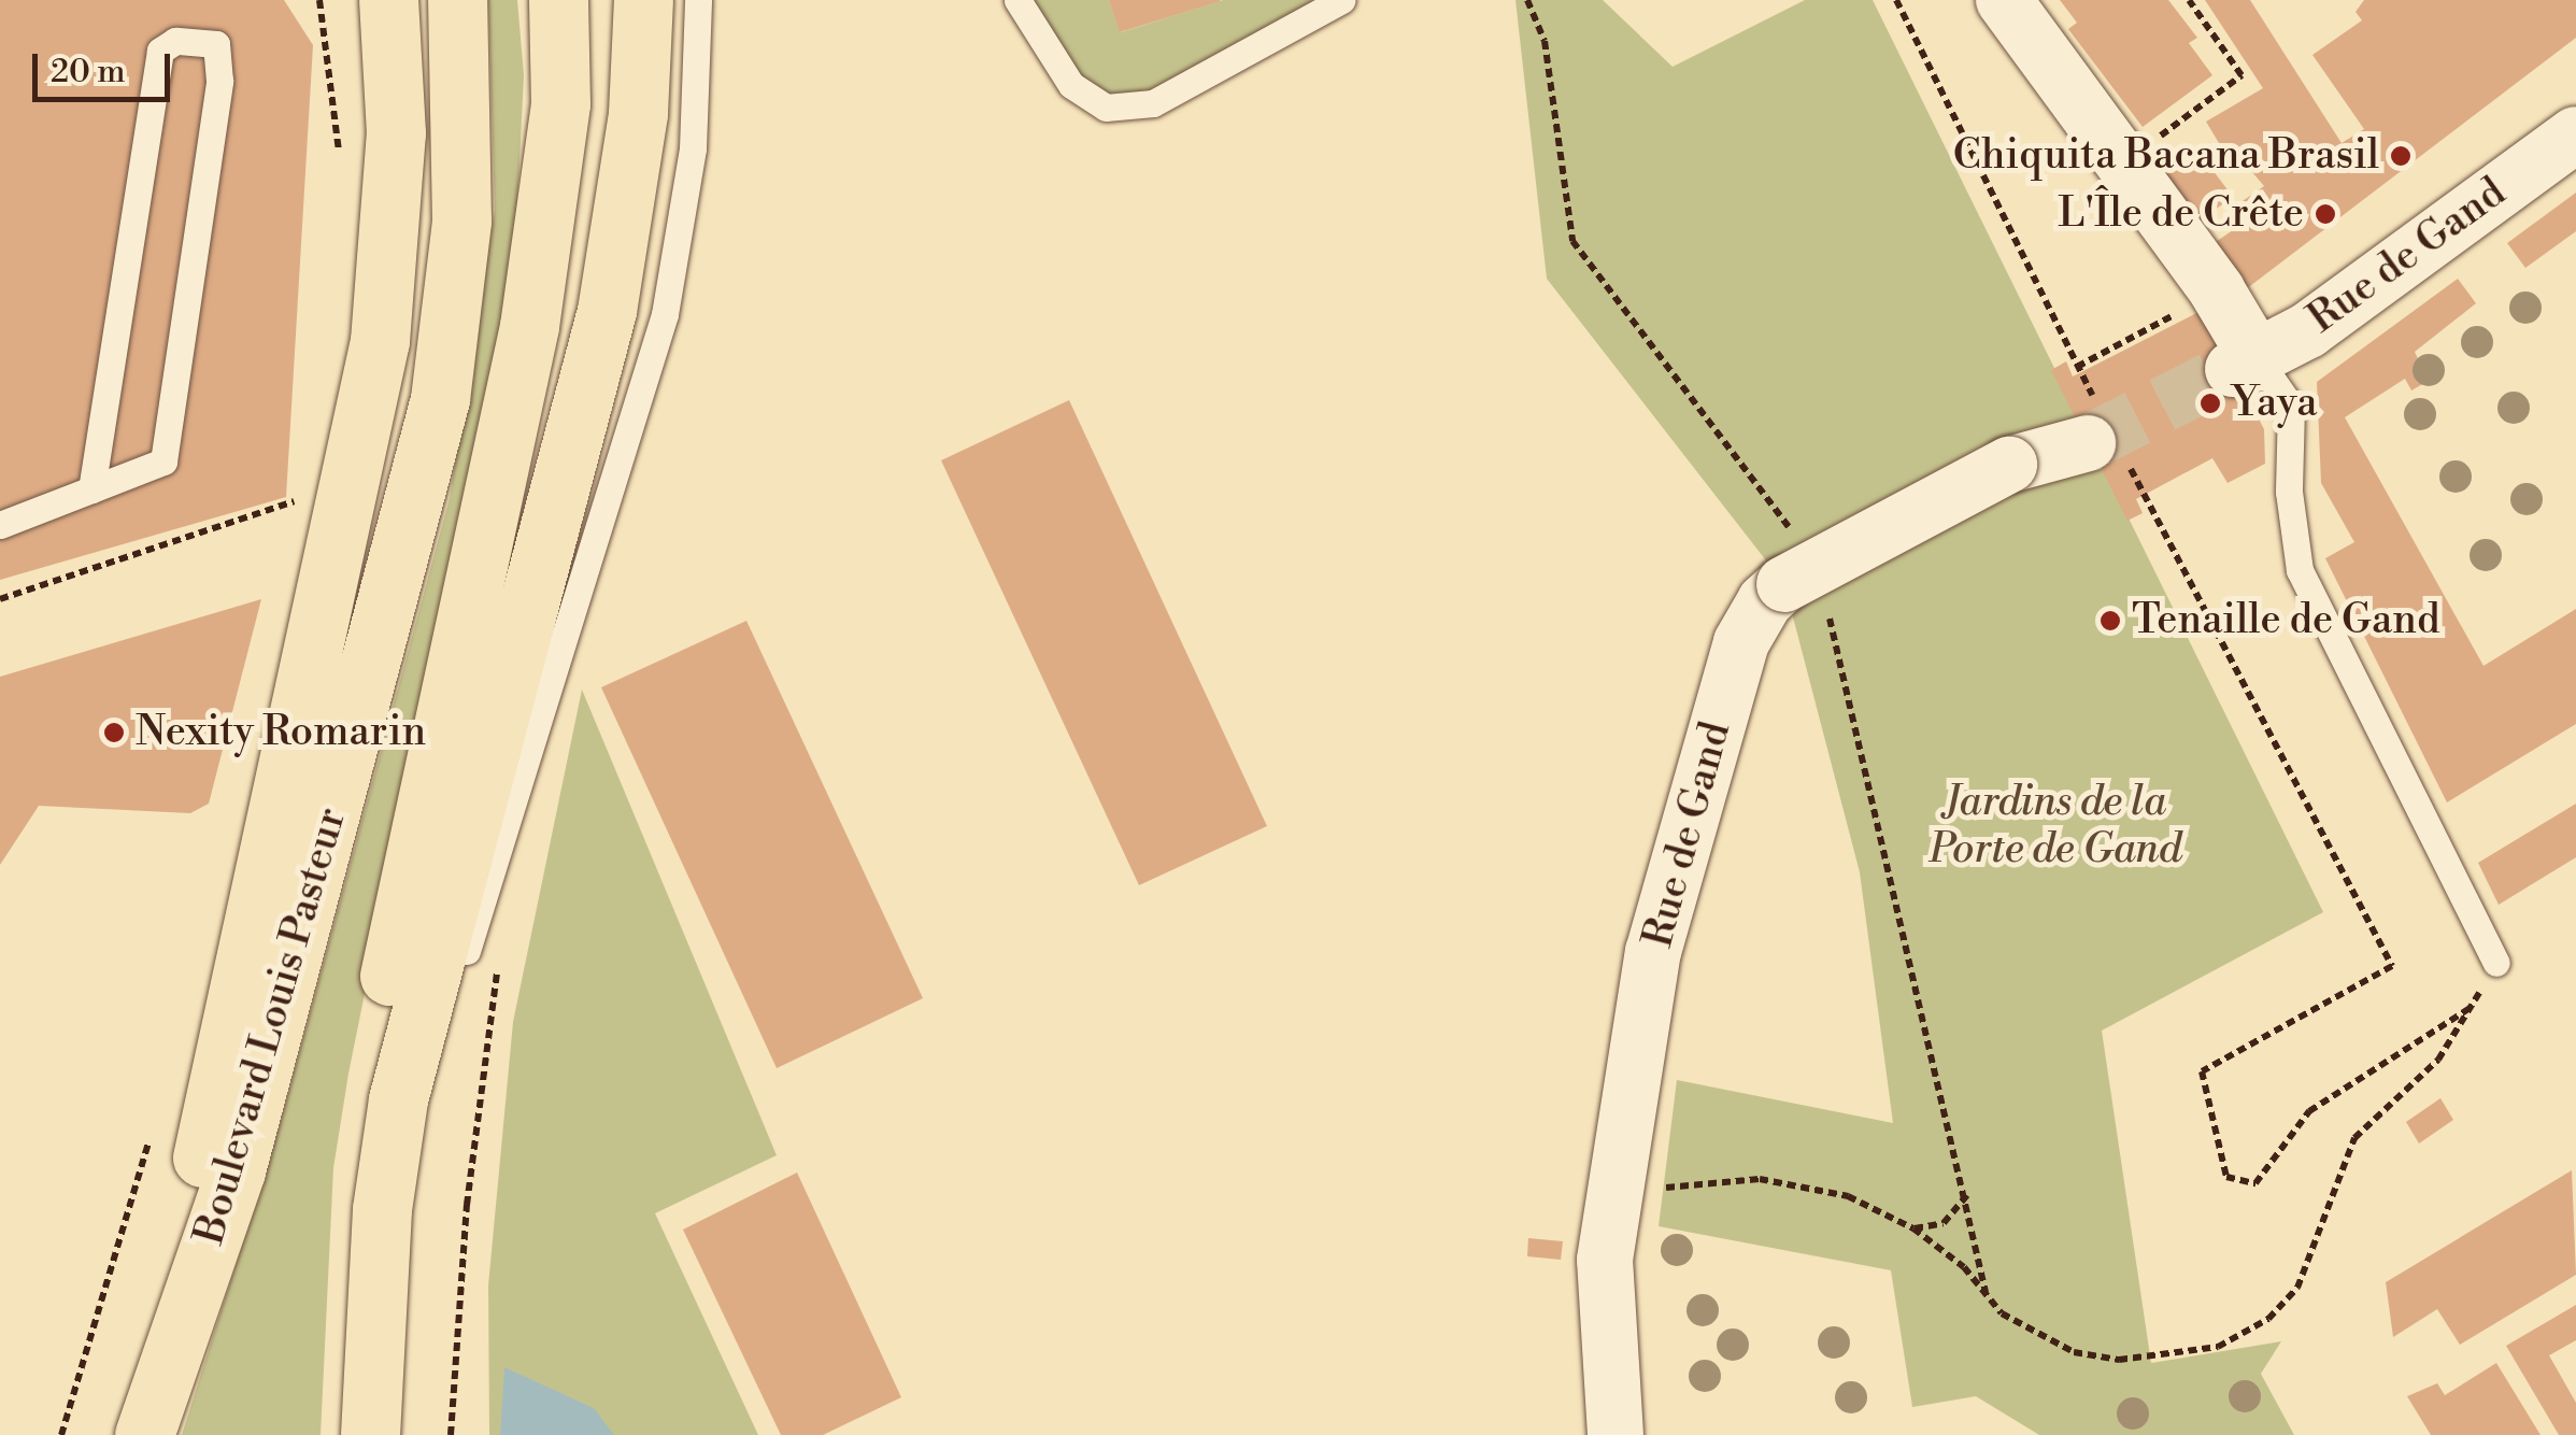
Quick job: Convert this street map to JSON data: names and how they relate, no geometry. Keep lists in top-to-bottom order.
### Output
{
  "streets": {
    "highway": ["Boulevard Louis Pasteur"],
    "street": ["Rue de Gand"]
  },
  "parks": ["Jardins de la Porte de Gand"],
  "places": [
    "Chiquita Bacana Brasil",
    "L'Île de Crête",
    "Yaya",
    "Tenaille de Gand",
    "Nexity Romarin"
  ],
  "scale_bar": "20 m"
}
